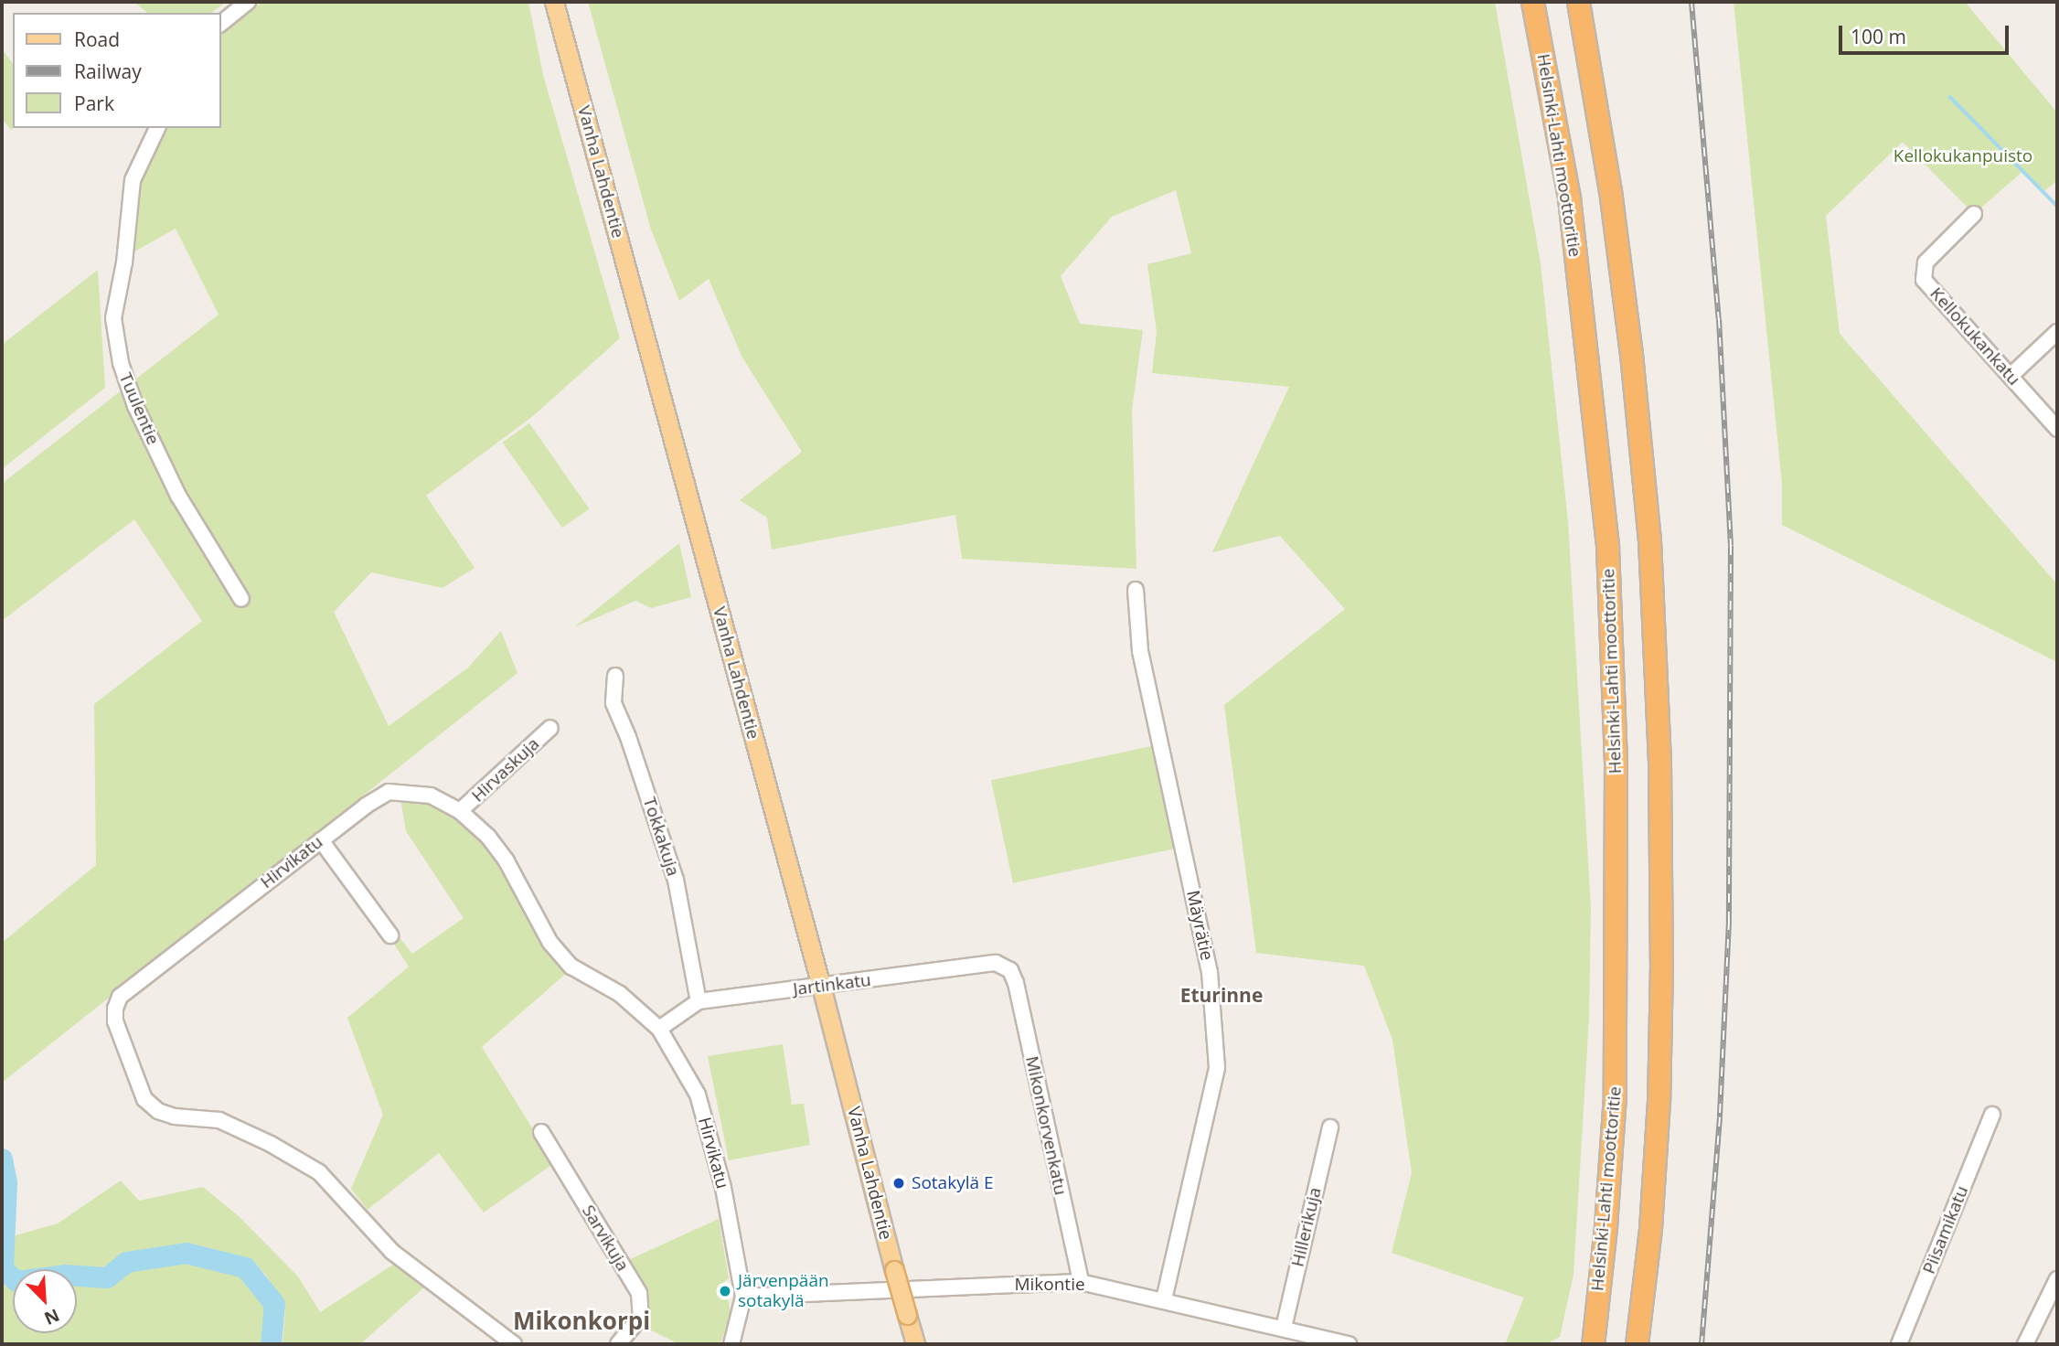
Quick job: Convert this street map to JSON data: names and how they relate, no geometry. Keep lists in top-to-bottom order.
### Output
{
  "streets": {
    "highway": ["Helsinki-Lahti moottoritie"],
    "main road": ["Vanha Lahdentie"],
    "street": [
      "Kellokukankatu",
      "Tuulentie",
      "Hirvaskuja",
      "Tokkakuja",
      "Hirvikatu",
      "Mäyrätie",
      "Jartinkatu",
      "Mikonkorvenkatu",
      "Hillerikuja",
      "Piisamikatu",
      "Sarvikuja",
      "Mikontie"
    ]
  },
  "crossings": [
    ["Vanha Lahdentie", "Jartinkatu"],
    ["Hirvaskuja", "Hirvikatu"],
    ["Tokkakuja", "Jartinkatu"],
    ["Hirvikatu", "Jartinkatu"],
    ["Hirvikatu", "Mikontie"],
    ["Mäyrätie", "Mikontie"],
    ["Jartinkatu", "Mikonkorvenkatu"],
    ["Mikonkorvenkatu", "Mikontie"],
    ["Hillerikuja", "Mikontie"]
  ],
  "districts": ["Eturinne", "Mikonkorpi"],
  "parks": ["Kellokukanpuisto"],
  "places": ["Sotakylä E", "Järvenpään sotakylä"],
  "legend": ["Road", "Railway", "Park"],
  "scale_bar": "100 m",
  "north": "bottom right"
}
